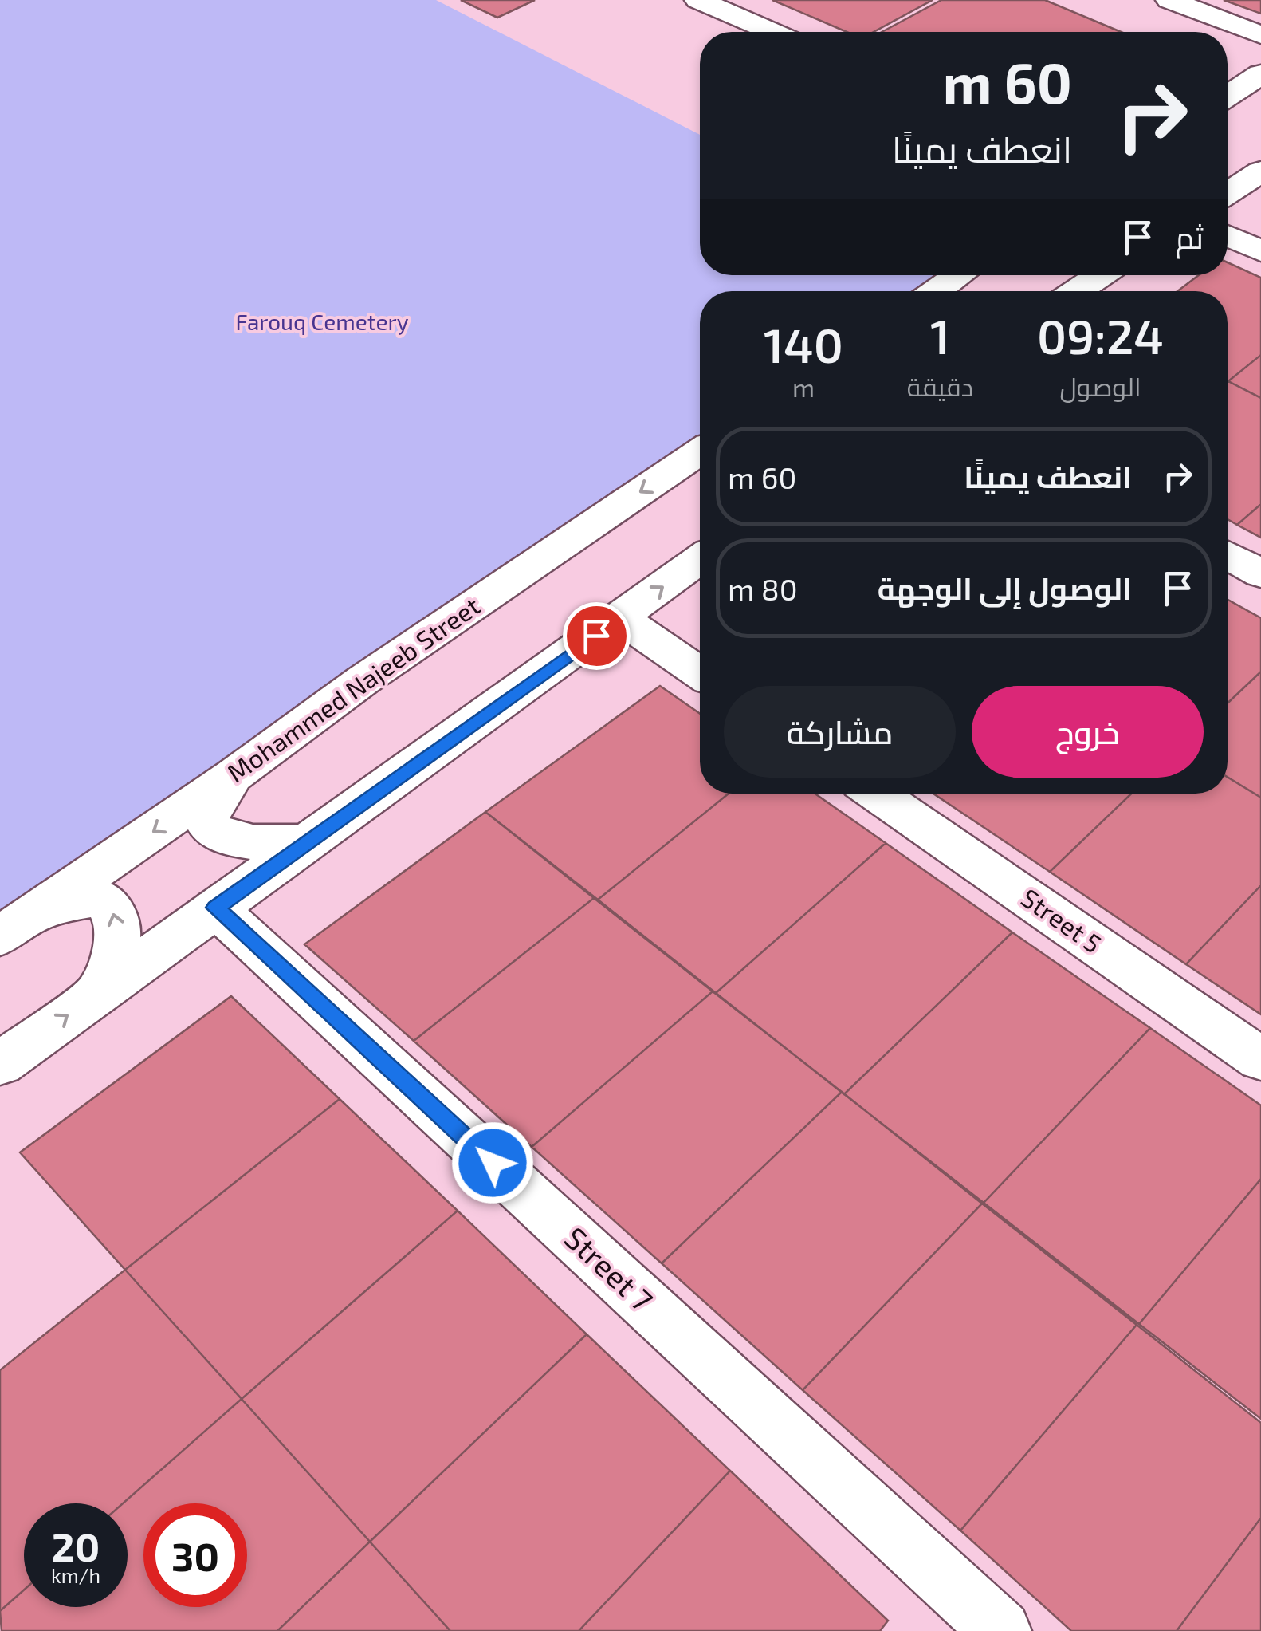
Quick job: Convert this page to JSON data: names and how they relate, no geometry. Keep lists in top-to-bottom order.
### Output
{
  "streets": {
    "main road": ["Mohammed Najeeb Street", "Street 5", "Street 7"]
  },
  "parks": ["Farouq Cemetery"],
  "page": {
    "turn": ["60 m", "انعطف يمينًا"],
    "then": "ثم",
    "eta": [
      "09:24",
      "الوصول",
      "1",
      "دقيقة",
      "140",
      "m"
    ],
    "list": [
      {
        "name": "انعطف يمينًا",
        "value": "60 m"
      },
      {
        "name": "الوصول إلى الوجهة",
        "value": "80 m"
      }
    ],
    "buttons": ["خروج", "مشاركة"],
    "speed": "20 km/h",
    "limit": "30"
  }
}
